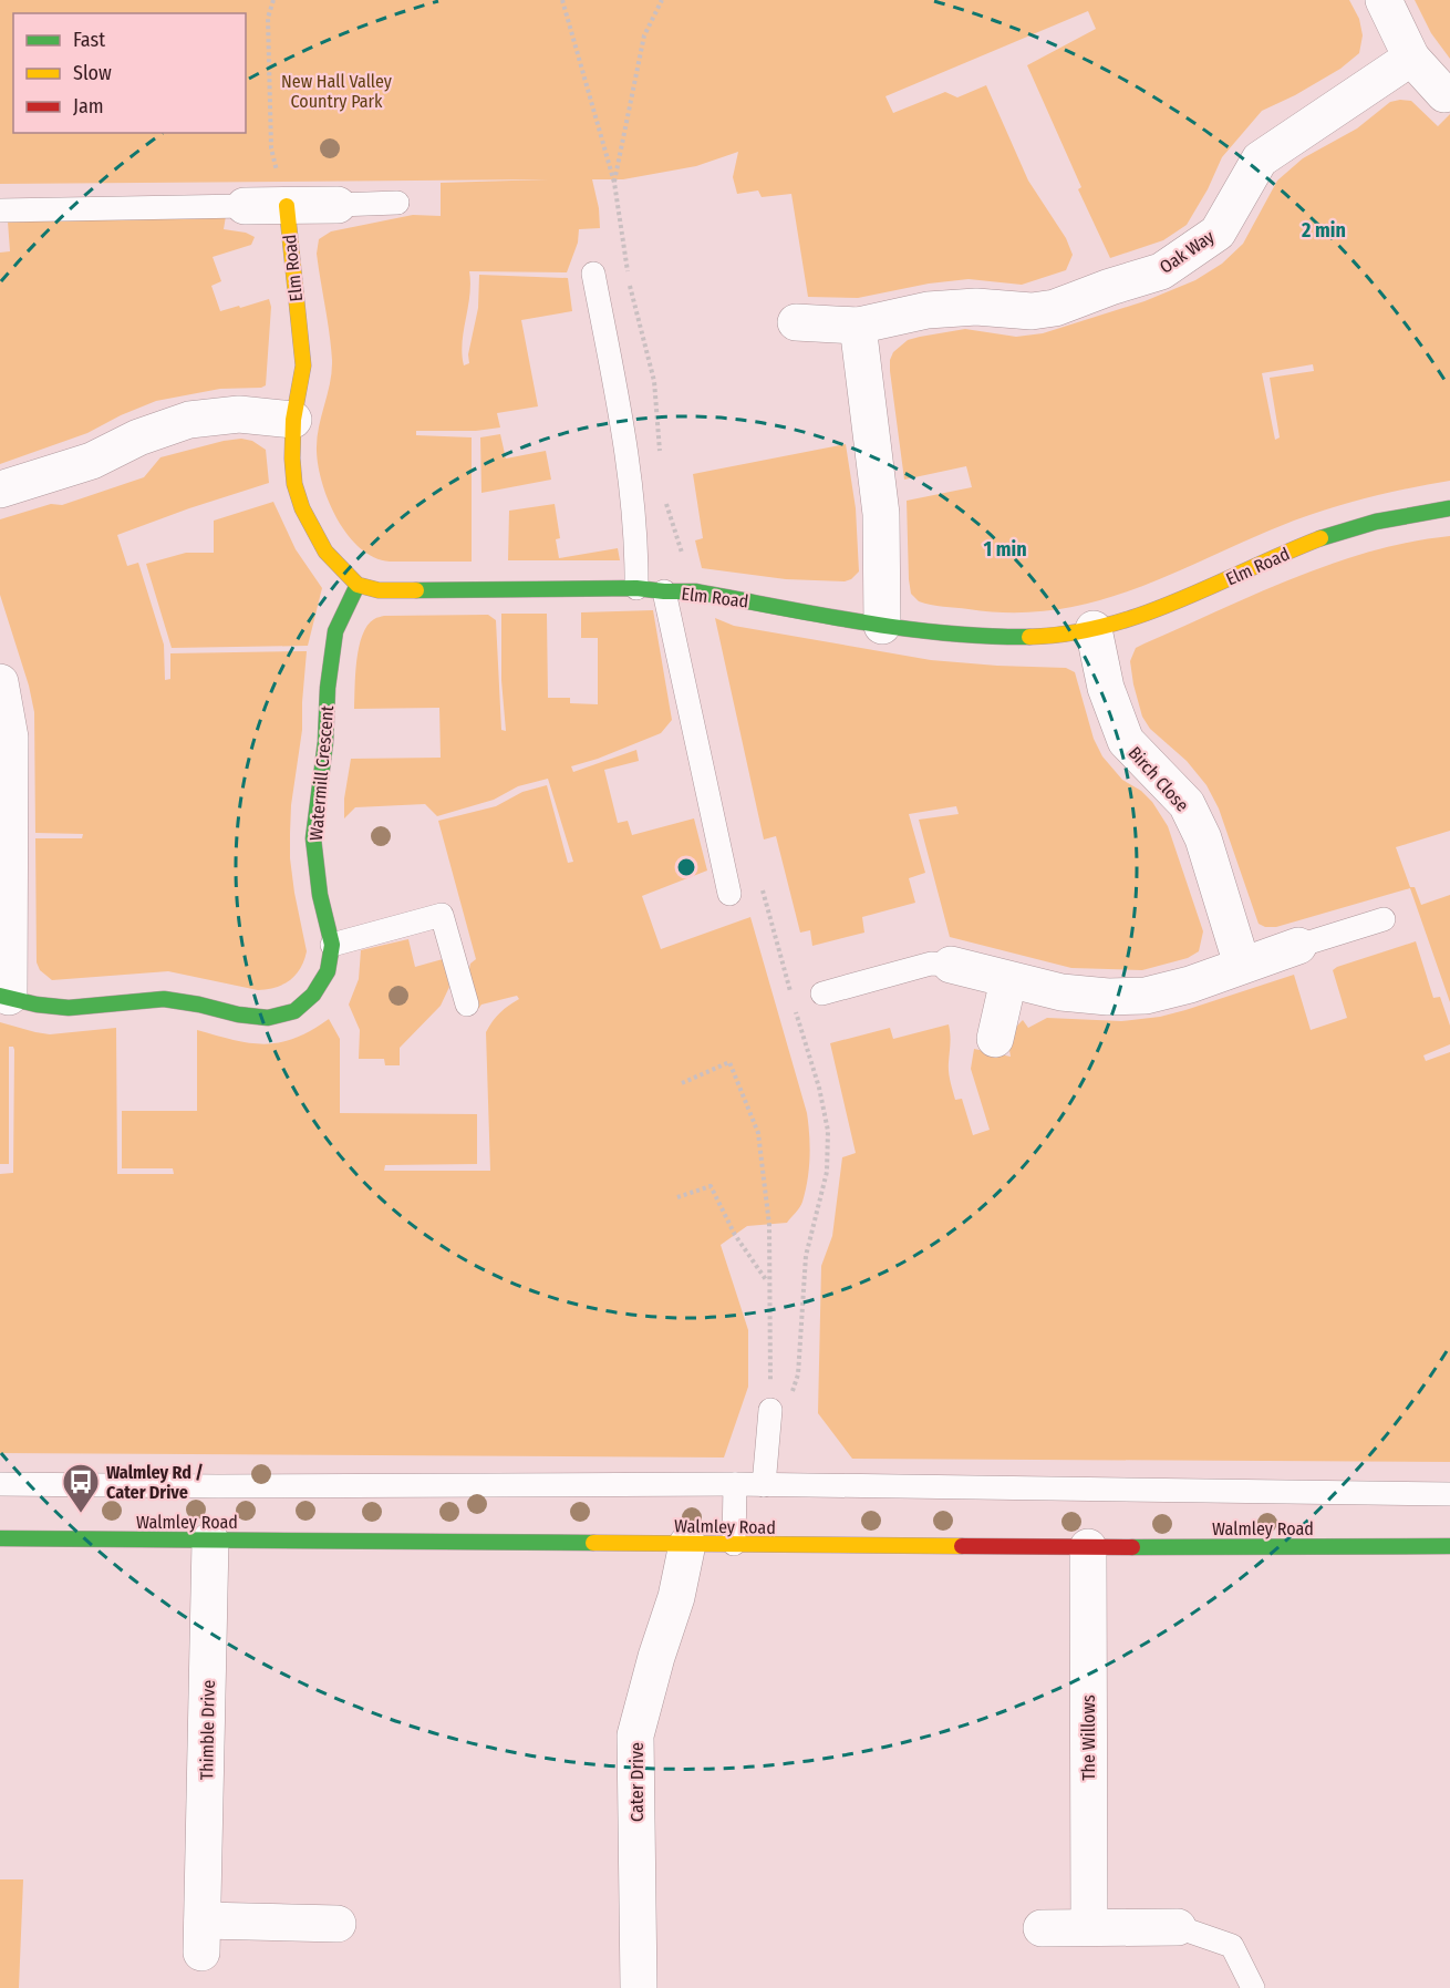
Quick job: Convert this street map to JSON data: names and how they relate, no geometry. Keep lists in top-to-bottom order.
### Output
{
  "streets": {
    "street": [
      "Oak Way",
      "Elm Road",
      "Watermill Crescent",
      "Birch Close",
      "Walmley Road",
      "Thimble Drive",
      "The Willows",
      "Cater Drive"
    ]
  },
  "crossings": [
    ["Elm Road", "Watermill Crescent"],
    ["Elm Road", "Birch Close"],
    ["Walmley Road", "Thimble Drive"],
    ["Walmley Road", "The Willows"],
    ["Walmley Road", "Cater Drive"]
  ],
  "parks": ["New Hall Valley Country Park"],
  "places": {
    "bus stop": ["Walmley Rd / Cater Drive"]
  },
  "legend": ["Fast", "Slow", "Jam"],
  "rings": ["2 min", "1 min"]
}
